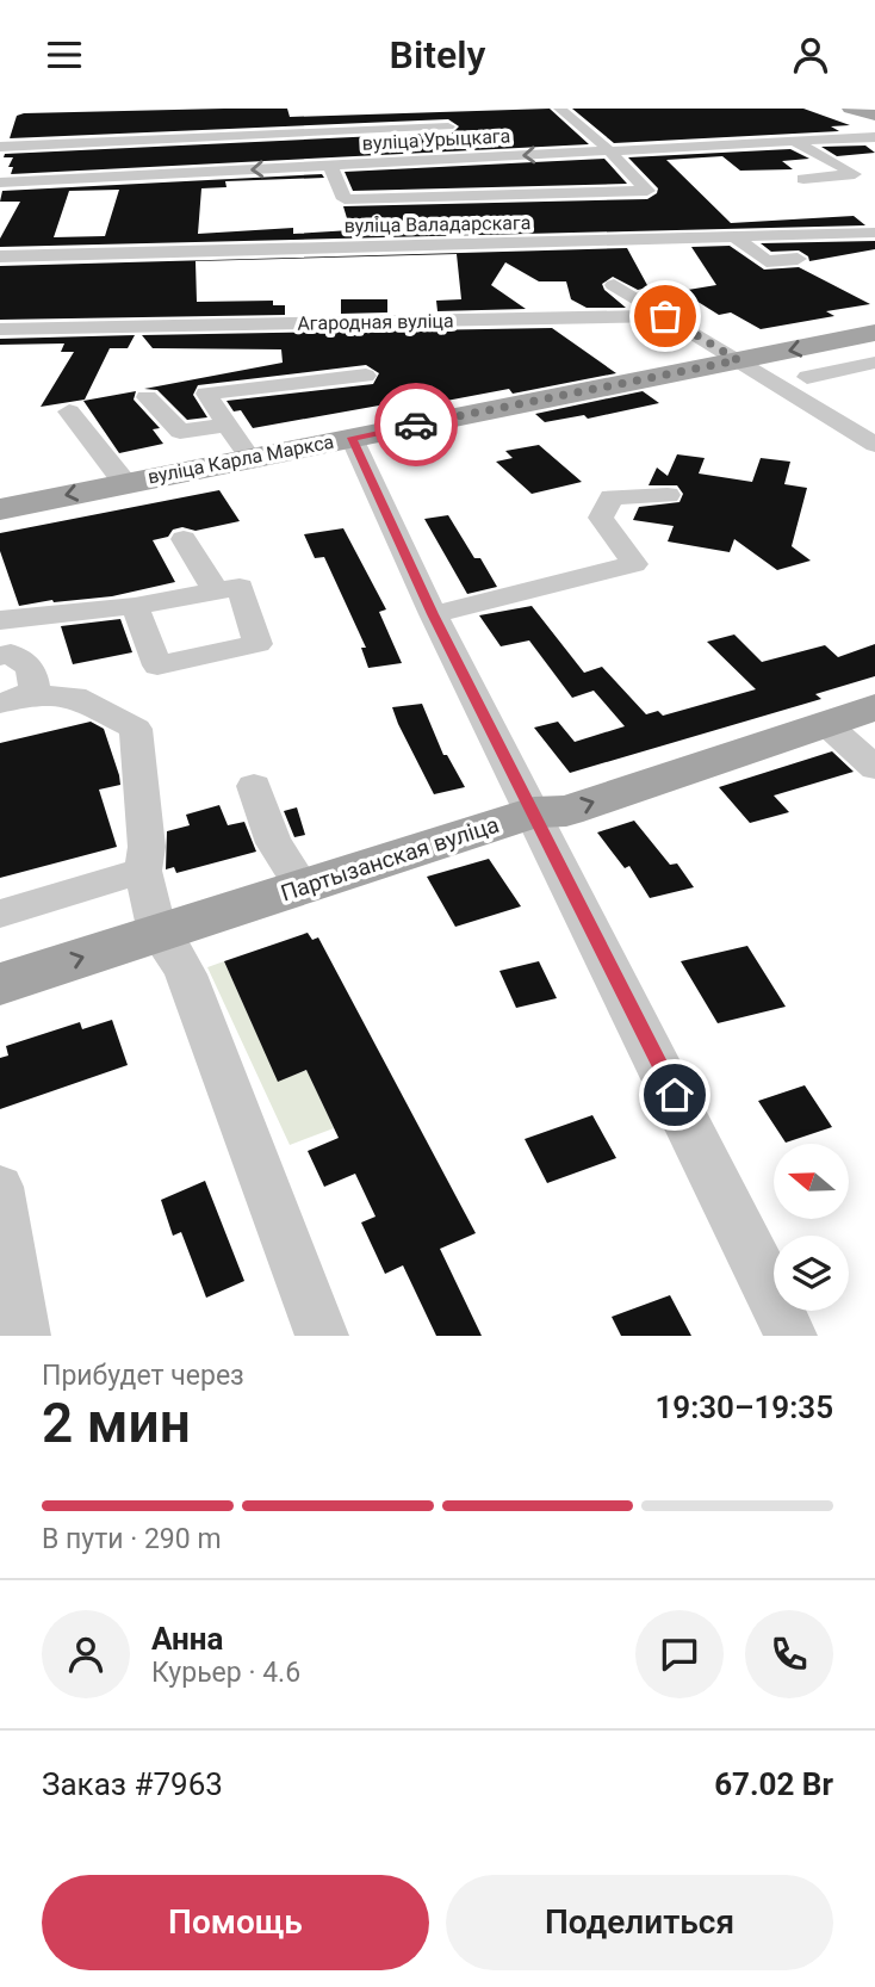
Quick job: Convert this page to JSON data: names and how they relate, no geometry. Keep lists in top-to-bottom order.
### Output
{
  "streets": {
    "main road": ["вуліца Карла Маркса", "Партызанская вуліца"],
    "street": ["вуліца Урыцкага", "вуліца Валадарскага", "Агародная вуліца"]
  },
  "one_way": ["Партызанская вуліца"],
  "north": "left",
  "page": {
    "header": "Bitely",
    "heading": ["2 мин", "Прибудет через", "19:30–19:35"],
    "panel": [
      "Анна",
      "Курьер · 4.6",
      "Заказ #7963",
      "67.02 Br"
    ],
    "bar": "В пути · 290 m",
    "buttons": ["Помощь", "Поделиться"]
  }
}
